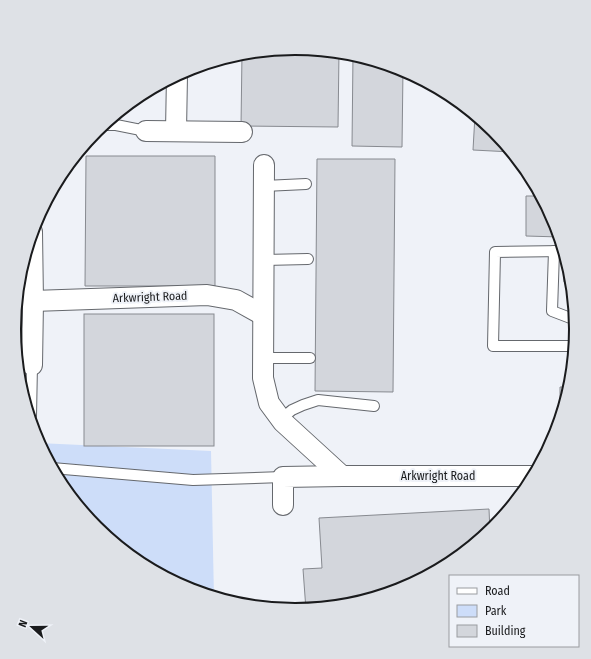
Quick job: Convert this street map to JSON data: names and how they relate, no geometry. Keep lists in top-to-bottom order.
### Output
{
  "streets": {
    "street": ["Arkwright Road"]
  },
  "legend": ["Road", "Park", "Building"],
  "north": "left"
}
